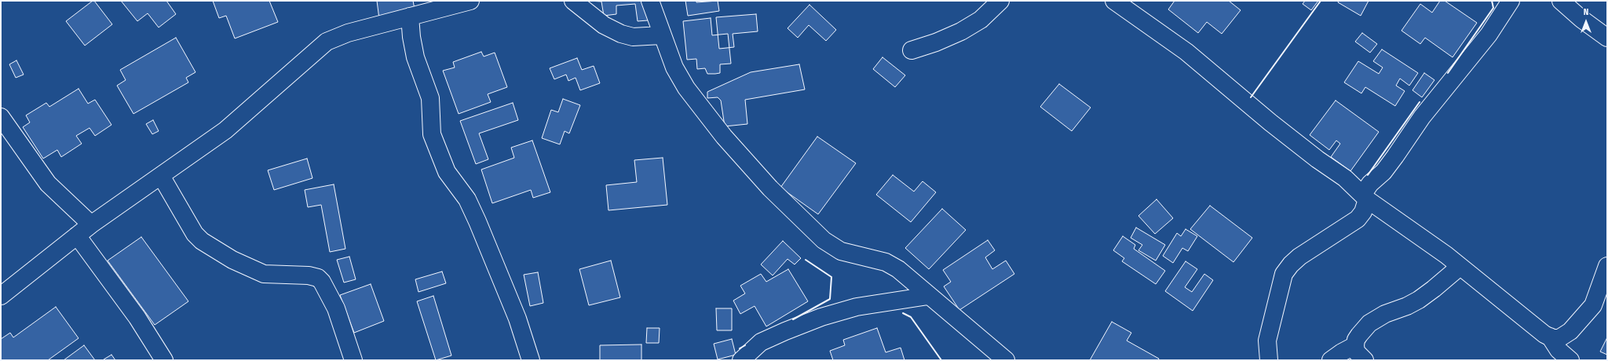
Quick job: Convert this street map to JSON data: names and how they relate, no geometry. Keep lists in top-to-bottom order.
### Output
{
  "north": "top"
}
